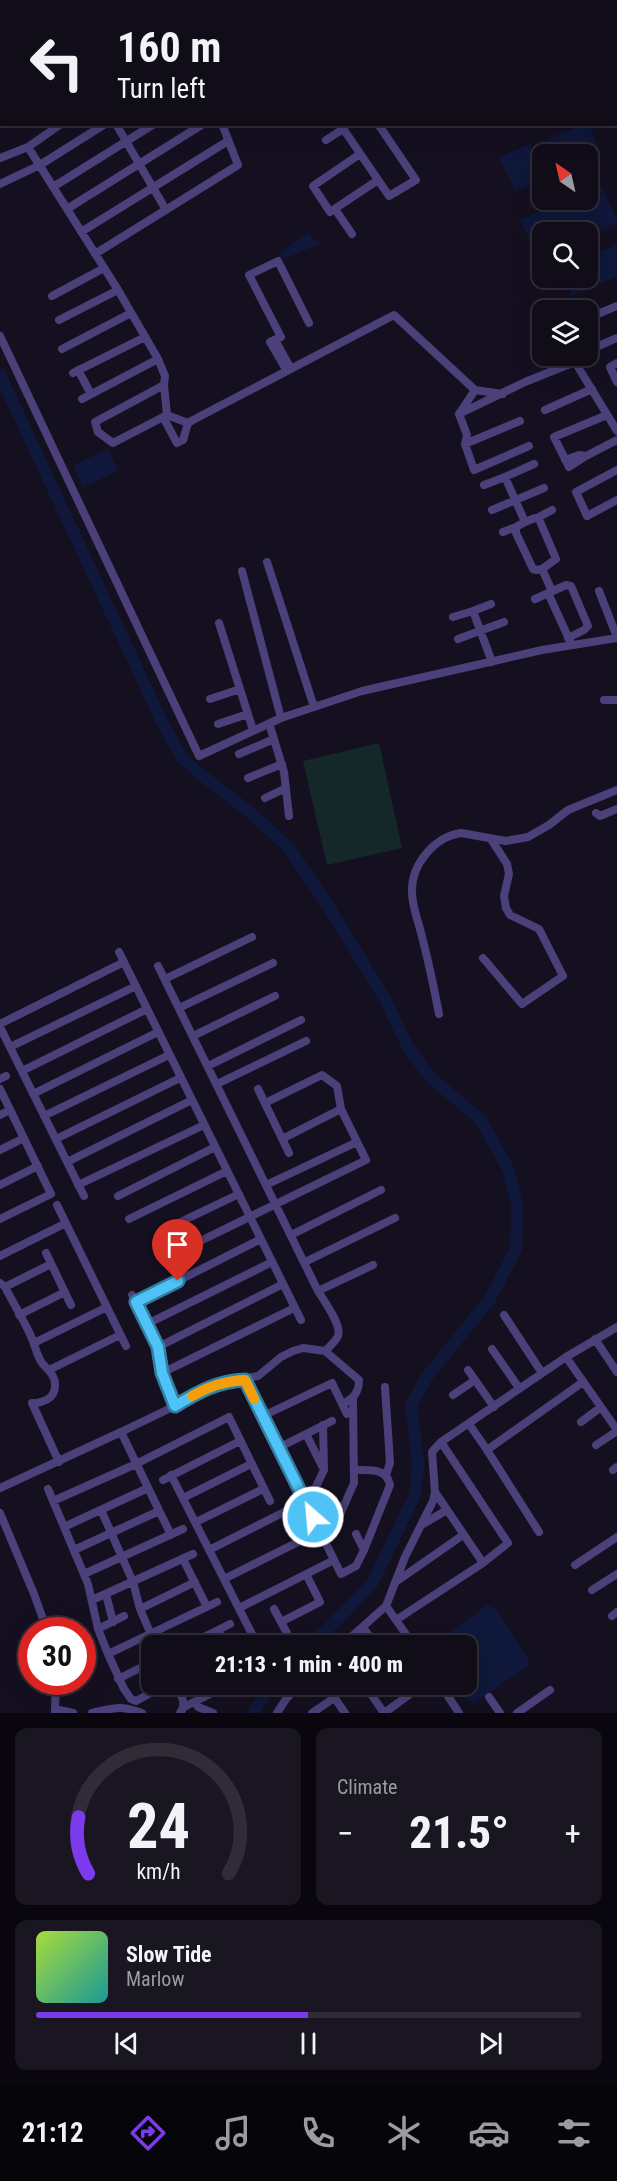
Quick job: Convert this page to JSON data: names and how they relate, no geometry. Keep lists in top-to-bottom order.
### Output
{
  "north": "top left",
  "page": {
    "turn": ["160 m", "Turn left"],
    "limit": "30",
    "trip": "21:13 · 1 min · 400 m",
    "tile": "Climate",
    "heat": ["−", "21.5°", "+"],
    "song": ["Slow Tide", "Marlow"],
    "tabs": "21:12",
    "gauge": ["24", "km/h"]
  }
}
